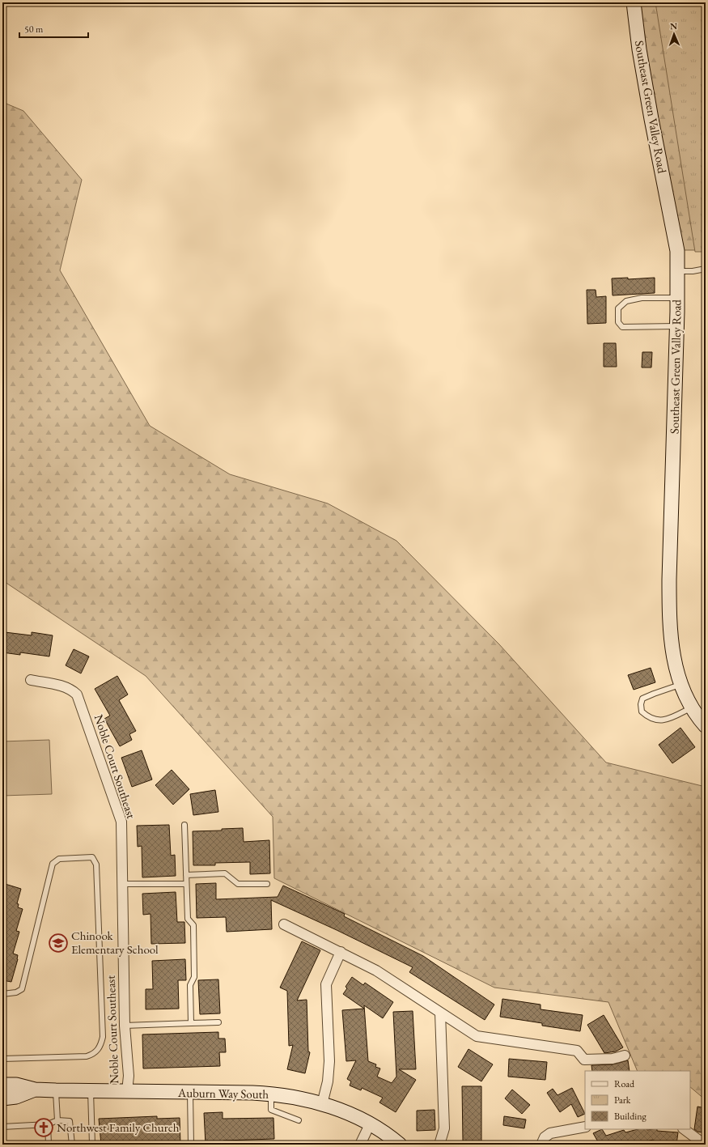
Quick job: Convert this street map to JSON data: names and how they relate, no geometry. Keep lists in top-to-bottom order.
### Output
{
  "streets": {
    "street": ["Southeast Green Valley Road", "Noble Court Southeast", "Auburn Way South"]
  },
  "crossings": [
    ["Noble Court Southeast", "Auburn Way South"]
  ],
  "places": {
    "school or university": ["Chinook Elementary School"],
    "church": ["Northwest Family Church"]
  },
  "legend": ["Road", "Park", "Building"],
  "scale_bar": "50 m",
  "north": "top"
}
